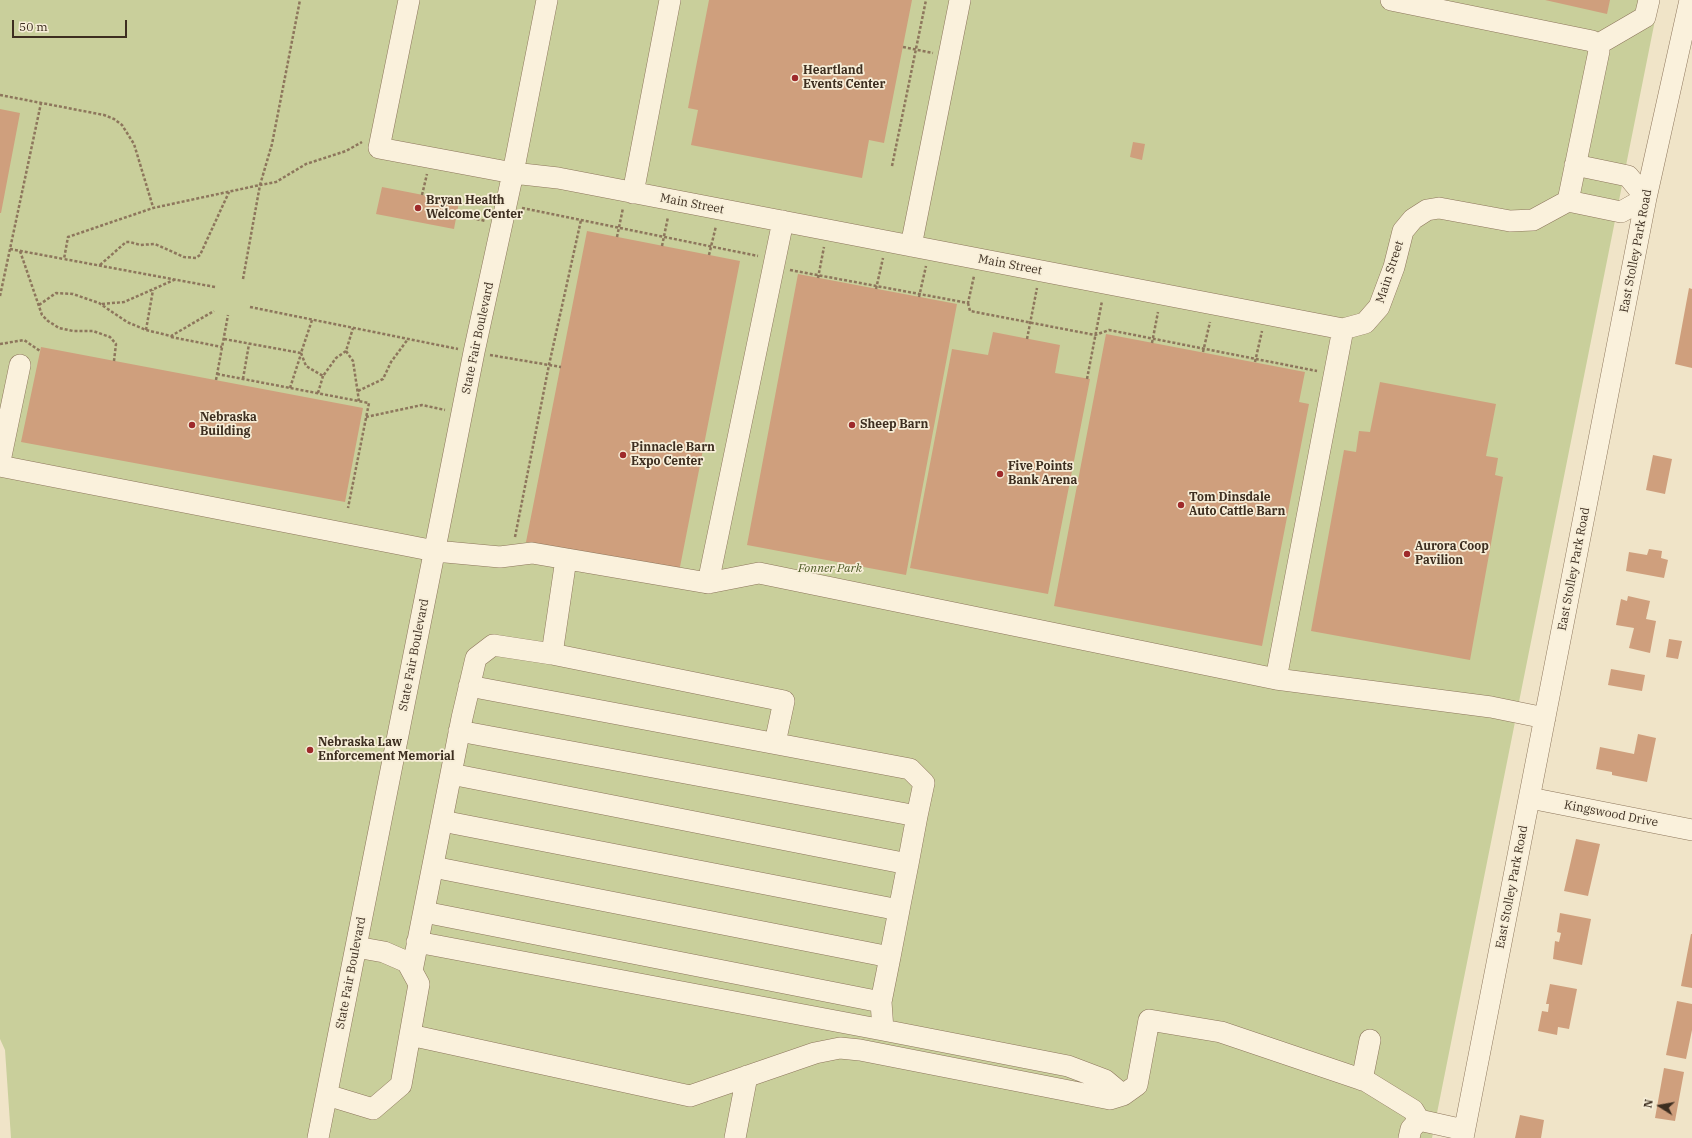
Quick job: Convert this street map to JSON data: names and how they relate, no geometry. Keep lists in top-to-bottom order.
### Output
{
  "streets": {
    "street": [
      "Main Street",
      "East Stolley Park Road",
      "State Fair Boulevard",
      "Kingswood Drive"
    ]
  },
  "crossings": [
    ["Main Street", "State Fair Boulevard"],
    ["East Stolley Park Road", "Kingswood Drive"]
  ],
  "parks": ["Fonner Park"],
  "places": [
    "Heartland Events Center",
    "Bryan Health Welcome Center",
    "Nebraska Building",
    "Sheep Barn",
    "Pinnacle Barn Expo Center",
    "Five Points Bank Arena",
    "Tom Dinsdale Auto Cattle Barn",
    "Aurora Coop Pavilion",
    "Nebraska Law Enforcement Memorial"
  ],
  "scale_bar": "50 m",
  "north": "left"
}
